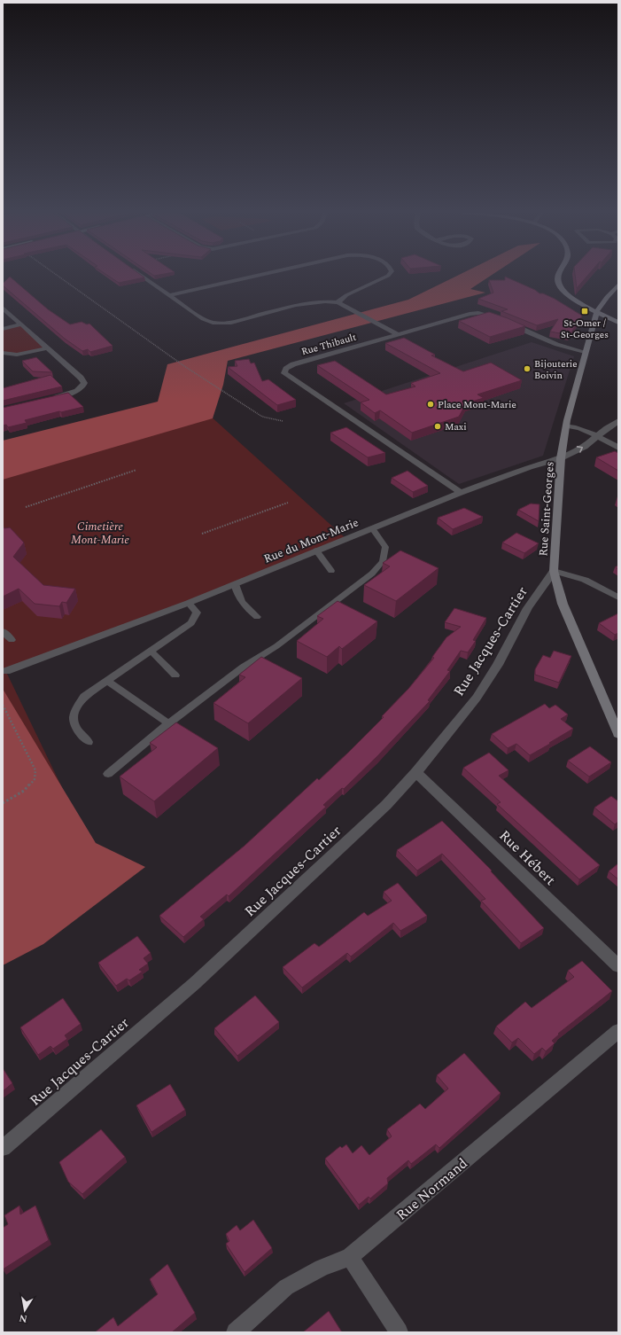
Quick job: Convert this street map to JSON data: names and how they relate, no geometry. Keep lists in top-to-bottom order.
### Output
{
  "streets": {
    "street": [
      "Rue Thibault",
      "Rue Saint-Georges",
      "Rue du Mont-Marie",
      "Rue Jacques-Cartier",
      "Rue Hébert",
      "Rue Normand"
    ]
  },
  "crossings": [
    ["Rue Thibault", "Rue Saint-Georges"],
    ["Rue Thibault", "Rue du Mont-Marie"],
    ["Rue Saint-Georges", "Rue du Mont-Marie"],
    ["Rue Saint-Georges", "Rue Jacques-Cartier"],
    ["Rue Jacques-Cartier", "Rue Hébert"]
  ],
  "parks": ["Cimetière Mont-Marie"],
  "places": {
    "transit": ["St-Omer / St-Georges"],
    "other": ["Bijouterie Boivin", "Place Mont-Marie", "Maxi"]
  },
  "north": "bottom"
}
